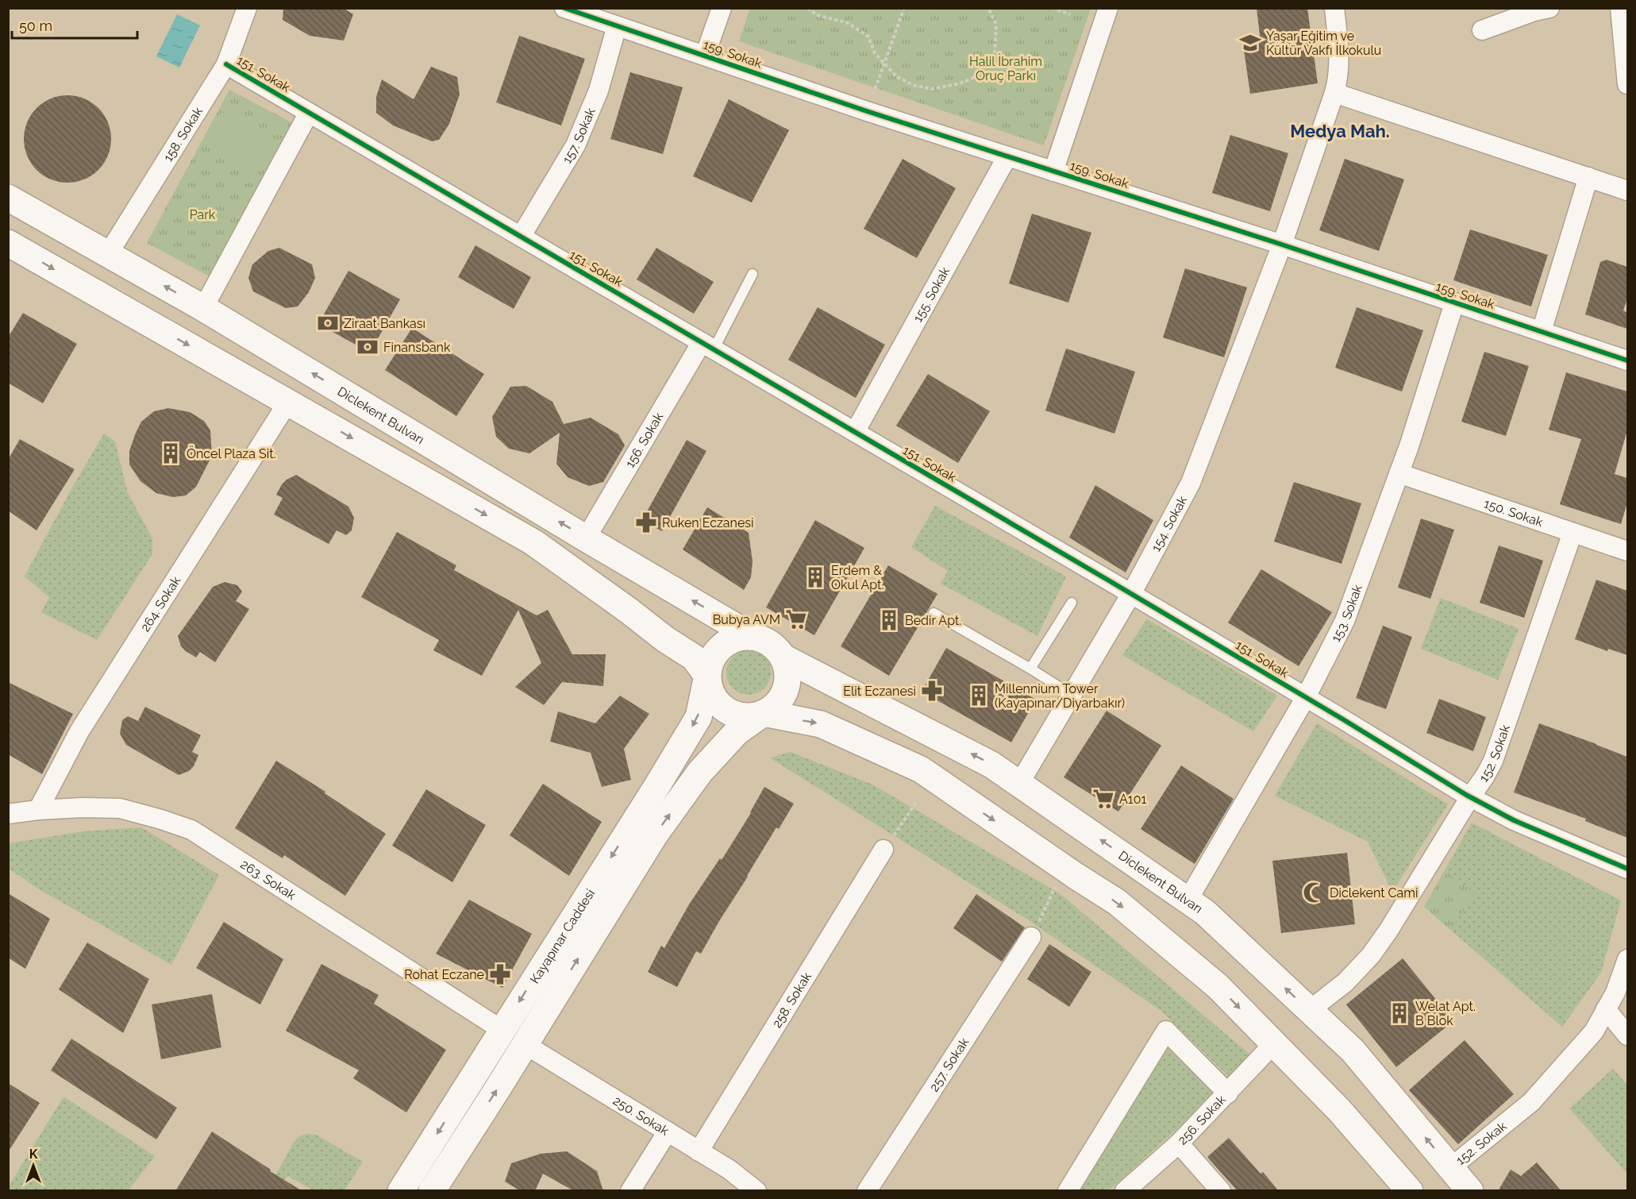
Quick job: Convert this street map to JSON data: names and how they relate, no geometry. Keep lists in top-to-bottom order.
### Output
{
  "streets": {
    "main road": ["Diclekent Bulvarı", "Kayapınar Caddesi"],
    "street": [
      "159. Sokak",
      "151. Sokak",
      "158. Sokak",
      "157. Sokak",
      "155. Sokak",
      "156. Sokak",
      "150. Sokak",
      "154. Sokak",
      "264. Sokak",
      "153. Sokak",
      "152. Sokak",
      "263. Sokak",
      "258. Sokak",
      "257. Sokak",
      "250. Sokak",
      "256. Sokak"
    ]
  },
  "crossings": [
    ["159. Sokak", "157. Sokak"],
    ["159. Sokak", "155. Sokak"],
    ["159. Sokak", "154. Sokak"],
    ["159. Sokak", "153. Sokak"],
    ["151. Sokak", "158. Sokak"],
    ["151. Sokak", "157. Sokak"],
    ["151. Sokak", "155. Sokak"],
    ["151. Sokak", "156. Sokak"],
    ["151. Sokak", "154. Sokak"],
    ["151. Sokak", "153. Sokak"],
    ["151. Sokak", "152. Sokak"],
    ["158. Sokak", "Diclekent Bulvarı"],
    ["Diclekent Bulvarı", "156. Sokak"],
    ["Diclekent Bulvarı", "154. Sokak"],
    ["Diclekent Bulvarı", "153. Sokak"],
    ["Diclekent Bulvarı", "152. Sokak"],
    ["Diclekent Bulvarı", "Kayapınar Caddesi"],
    ["150. Sokak", "153. Sokak"],
    ["150. Sokak", "152. Sokak"],
    ["264. Sokak", "263. Sokak"],
    ["263. Sokak", "Kayapınar Caddesi"],
    ["Kayapınar Caddesi", "250. Sokak"],
    ["258. Sokak", "250. Sokak"]
  ],
  "districts": ["Medya Mah."],
  "parks": ["Halil İbrahim Oruç Parkı", "Park"],
  "places": {
    "school or university": ["Yaşar Eğitim ve Kültür Vakfı İlkokulu"],
    "bank": ["Ziraat Bankası", "Finansbank"],
    "building": [
      "Öncel Plaza Sit.",
      "Erdem & Okul Apt.",
      "Bedir Apt.",
      "Millennium Tower (Kayapınar/Diyarbakır)",
      "Welat Apt. B Blok"
    ],
    "pharmacy": ["Ruken Eczanesi", "Elit Eczanesi", "Rohat Eczane"],
    "supermarket": ["Bubya AVM", "A101"],
    "mosque": ["Diclekent Cami"]
  },
  "scale_bar": "50 m",
  "north": "top"
}
